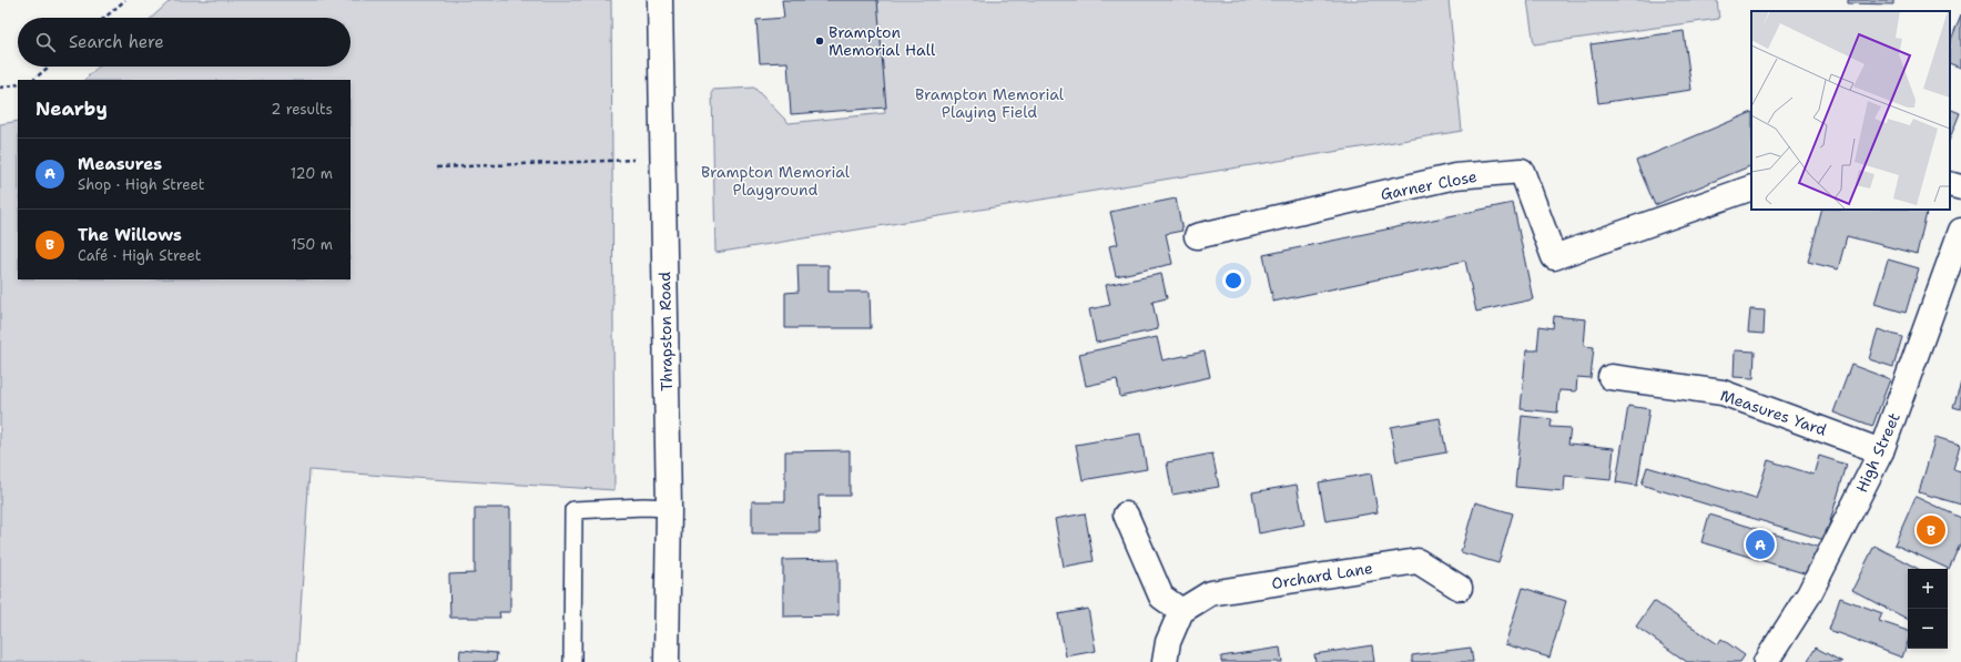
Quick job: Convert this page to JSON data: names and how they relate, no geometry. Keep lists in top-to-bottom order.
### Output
{
  "streets": {
    "street": [
      "Garner Close",
      "Thrapston Road",
      "Measures Yard",
      "High Street",
      "Orchard Lane"
    ]
  },
  "crossings": [
    ["Measures Yard", "High Street"]
  ],
  "parks": ["Brampton Memorial Playing Field", "Brampton Memorial Playground"],
  "places": ["Brampton Memorial Hall"],
  "page": {
    "search": "Search here",
    "heading": ["Nearby", "2 results"],
    "list": [
      {
        "mark": "A",
        "name": "Measures",
        "note": "Shop · High Street",
        "value": "120 m"
      },
      {
        "mark": "B",
        "name": "The Willows",
        "note": "Café · High Street",
        "value": "150 m"
      }
    ],
    "pins": ["B", "A"],
    "map_buttons": ["+", "−"]
  }
}
